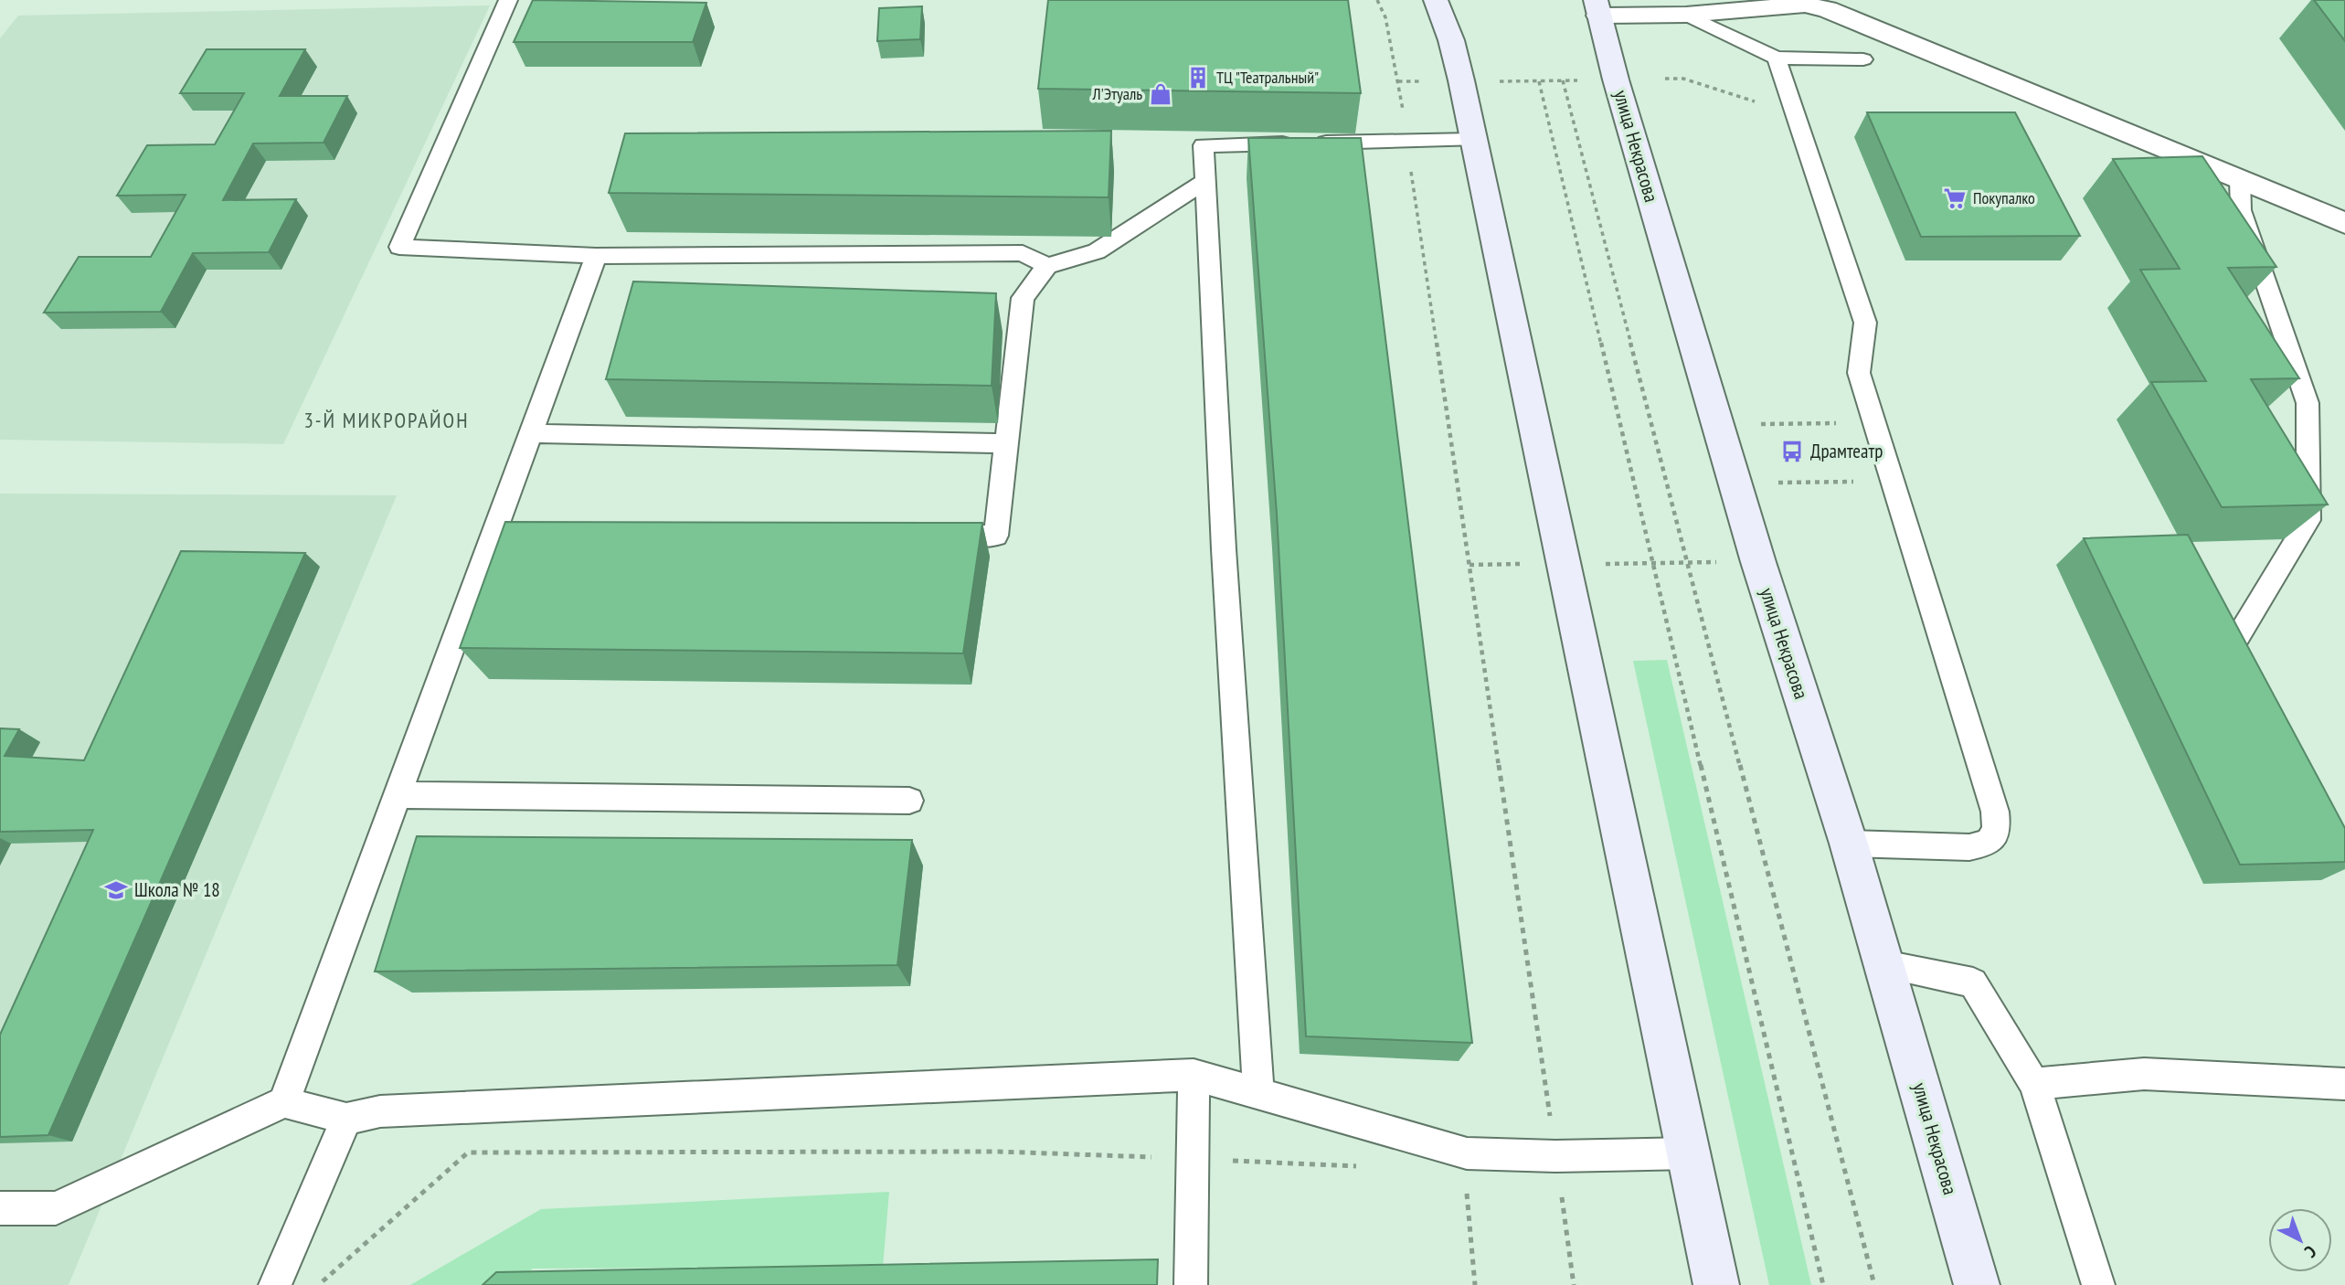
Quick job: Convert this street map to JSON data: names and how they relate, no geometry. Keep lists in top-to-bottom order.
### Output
{
  "streets": {
    "main road": ["улица Некрасова"]
  },
  "districts": ["3-Й МИКРОРАЙОН"],
  "places": {
    "building": ["ТЦ \"Театральный\""],
    "shop": ["Л'Этуаль"],
    "supermarket": ["Покупалко"],
    "bus stop": ["Драмтеатр"],
    "school or university": ["Школа № 18"]
  },
  "north": "bottom right"
}
